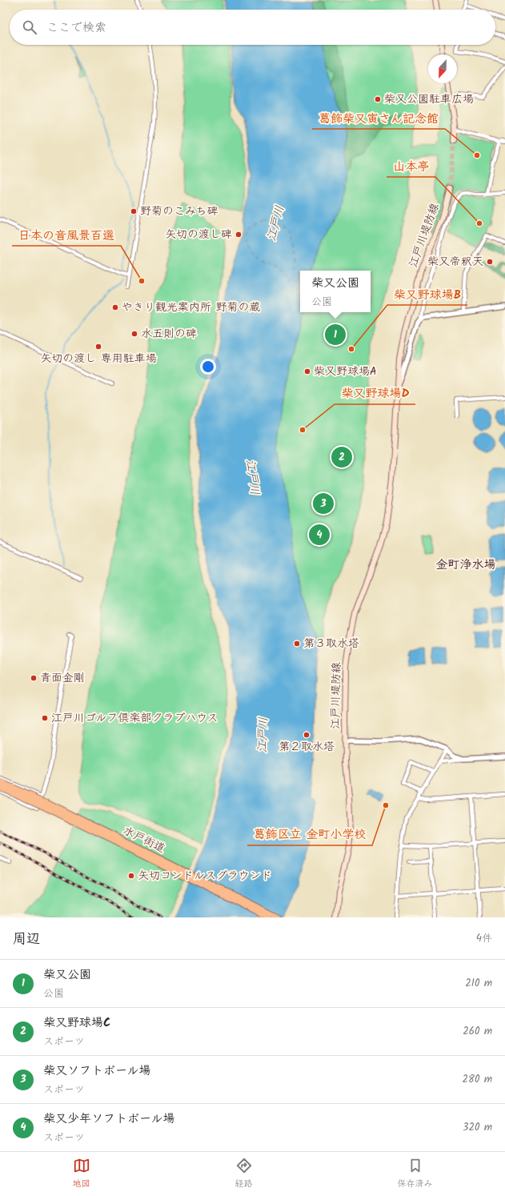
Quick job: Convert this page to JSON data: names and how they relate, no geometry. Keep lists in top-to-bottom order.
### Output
{
  "streets": {
    "highway": ["水戸街道"],
    "main road": ["江戸川堤防線"]
  },
  "districts": ["金町浄水場"],
  "water": ["江戸川"],
  "places": [
    "柴又公園駐車広場",
    "葛飾柴又寅さん記念館",
    "野菊のこみち碑",
    "山本亭",
    "矢切の渡し碑",
    "柴又帝釈天",
    "日本の音風景百選",
    "やきり観光案内所 野菊の蔵",
    "水五則の碑",
    "矢切の渡し 専用駐車場",
    "柴又野球場B",
    "柴又野球場A",
    "柴又野球場D",
    "第３取水塔",
    "青面金剛",
    "江戸川ゴルフ倶楽部クラブハウス",
    "第２取水塔",
    "葛飾区立 金町小学校",
    "矢切コンドルスグラウンド"
  ],
  "north": "bottom",
  "page": {
    "search": "ここで検索",
    "popup": ["柴又公園", "公園"],
    "pins": [
      "1",
      "2",
      "3",
      "4"
    ],
    "heading": ["周辺", "4件"],
    "list": [
      {
        "mark": "1",
        "name": "柴又公園",
        "note": "公園",
        "value": "210 m"
      },
      {
        "mark": "2",
        "name": "柴又野球場C",
        "note": "スポーツ",
        "value": "260 m"
      },
      {
        "mark": "3",
        "name": "柴又ソフトボール場",
        "note": "スポーツ",
        "value": "280 m"
      },
      {
        "mark": "4",
        "name": "柴又少年ソフトボール場",
        "note": "スポーツ",
        "value": "320 m"
      }
    ],
    "nav": ["地図", "経路", "保存済み"]
  }
}
